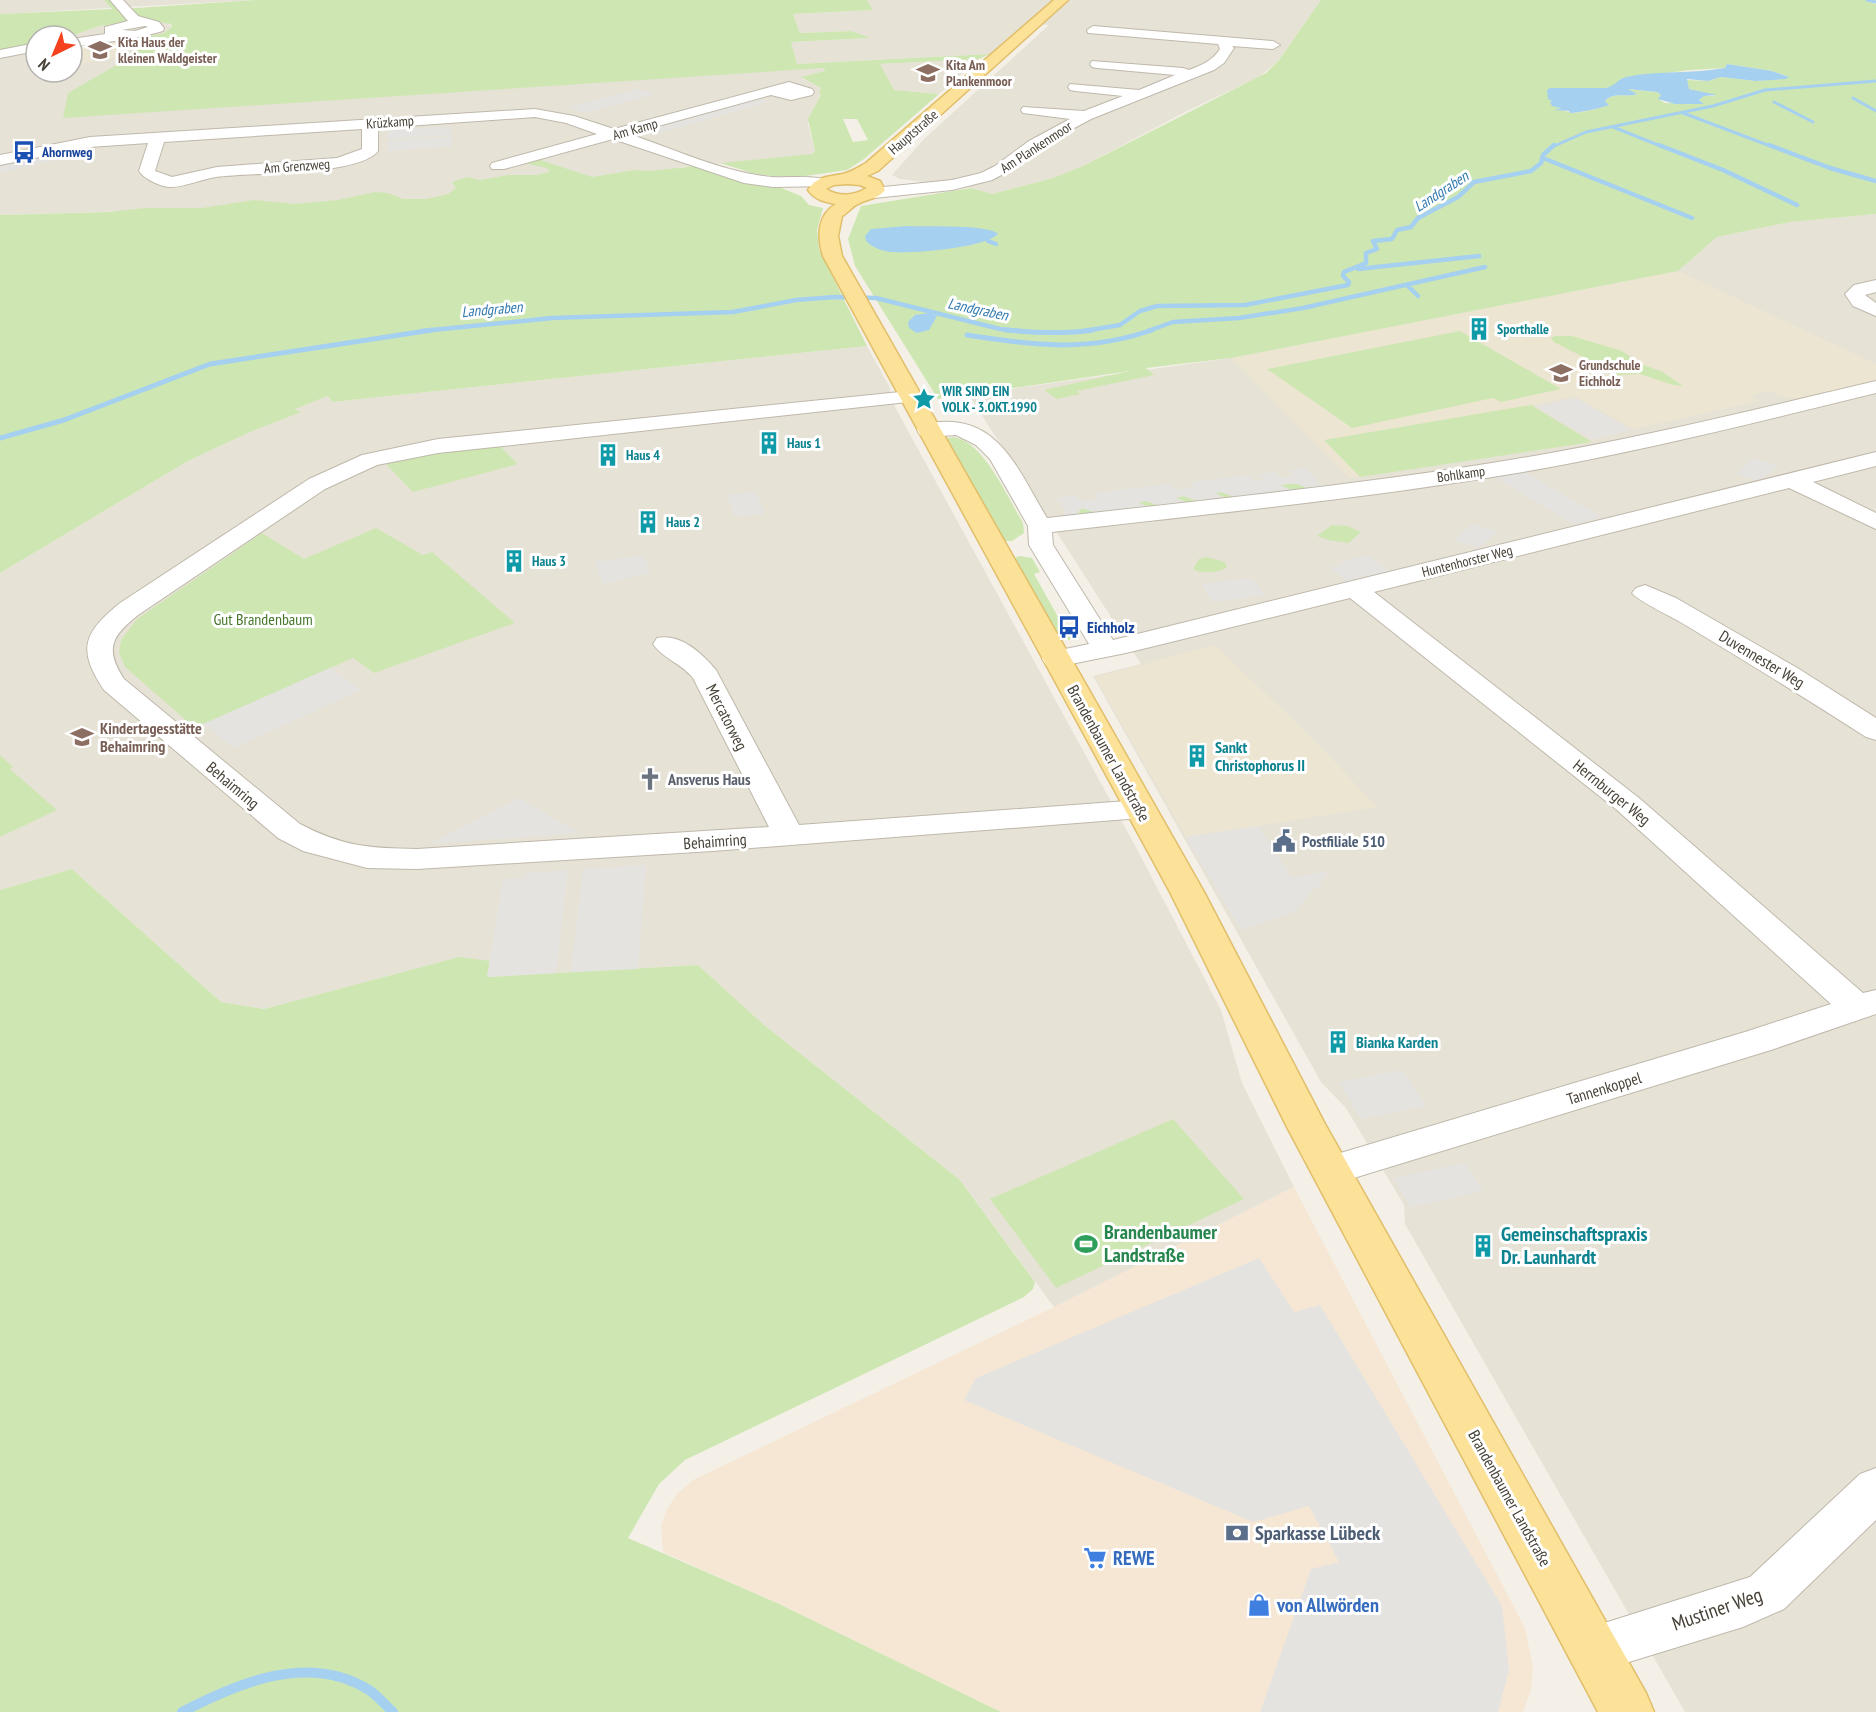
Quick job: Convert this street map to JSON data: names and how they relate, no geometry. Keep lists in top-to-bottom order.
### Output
{
  "streets": {
    "main road": ["Hauptstraße", "Brandenbaumer Landstraße"],
    "street": [
      "Krüzkamp",
      "Am Kamp",
      "Am Plankenmoor",
      "Am Grenzweg",
      "Bohlkamp",
      "Huntenhorster Weg",
      "Duvennester Weg",
      "Mercatorweg",
      "Behaimring",
      "Herrnburger Weg",
      "Tannenkoppel",
      "Mustiner Weg"
    ]
  },
  "crossings": [
    ["Krüzkamp", "Am Kamp"],
    ["Krüzkamp", "Hauptstraße"],
    ["Krüzkamp", "Am Grenzweg"],
    ["Krüzkamp", "Brandenbaumer Landstraße"],
    ["Hauptstraße", "Am Plankenmoor"],
    ["Hauptstraße", "Brandenbaumer Landstraße"],
    ["Huntenhorster Weg", "Brandenbaumer Landstraße"],
    ["Huntenhorster Weg", "Herrnburger Weg"],
    ["Mercatorweg", "Behaimring"],
    ["Brandenbaumer Landstraße", "Behaimring"],
    ["Brandenbaumer Landstraße", "Tannenkoppel"],
    ["Brandenbaumer Landstraße", "Mustiner Weg"],
    ["Herrnburger Weg", "Tannenkoppel"]
  ],
  "water": ["Landgraben"],
  "parks": ["Gut Brandenbaum"],
  "places": {
    "school or university": [
      "Kita Haus der kleinen Waldgeister",
      "Kita Am Plankenmoor",
      "Grundschule Eichholz",
      "Kindertagesstätte Behaimring"
    ],
    "bus stop": ["Ahornweg", "Eichholz"],
    "building": [
      "Sporthalle",
      "Haus 1",
      "Haus 4",
      "Haus 2",
      "Haus 3",
      "Sankt Christophorus II",
      "Bianka Karden",
      "Gemeinschaftspraxis Dr. Launhardt"
    ],
    "place": ["WIR SIND EIN VOLK - 3.OKT.1990"],
    "church": ["Ansverus Haus"],
    "public building": ["Postfiliale 510"],
    "sports": ["Brandenbaumer Landstraße"],
    "bank": ["Sparkasse Lübeck"],
    "supermarket": ["REWE"],
    "shop": ["von Allwörden"]
  },
  "north": "bottom left"
}
